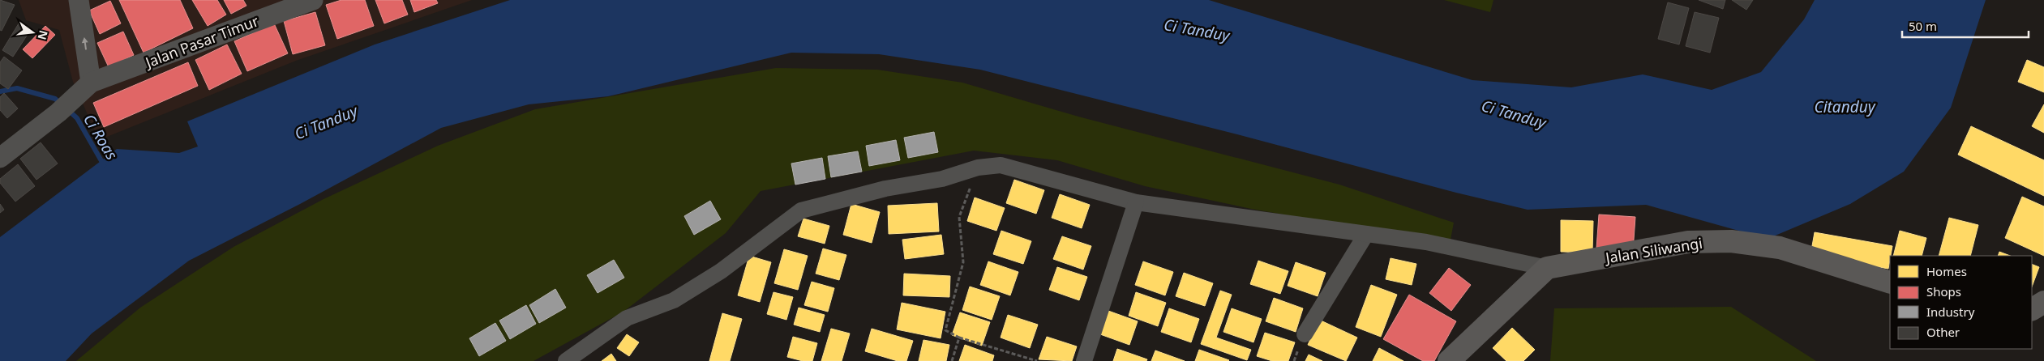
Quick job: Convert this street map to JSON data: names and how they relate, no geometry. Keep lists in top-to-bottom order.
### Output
{
  "streets": {
    "highway": ["Jalan Siliwangi"],
    "street": ["Jalan Pasar Timur"]
  },
  "water": ["Ci Tanduy", "Citanduy", "Ci Roas"],
  "legend": [
    "Homes",
    "Shops",
    "Industry",
    "Other"
  ],
  "scale_bar": "50 m",
  "north": "right"
}
